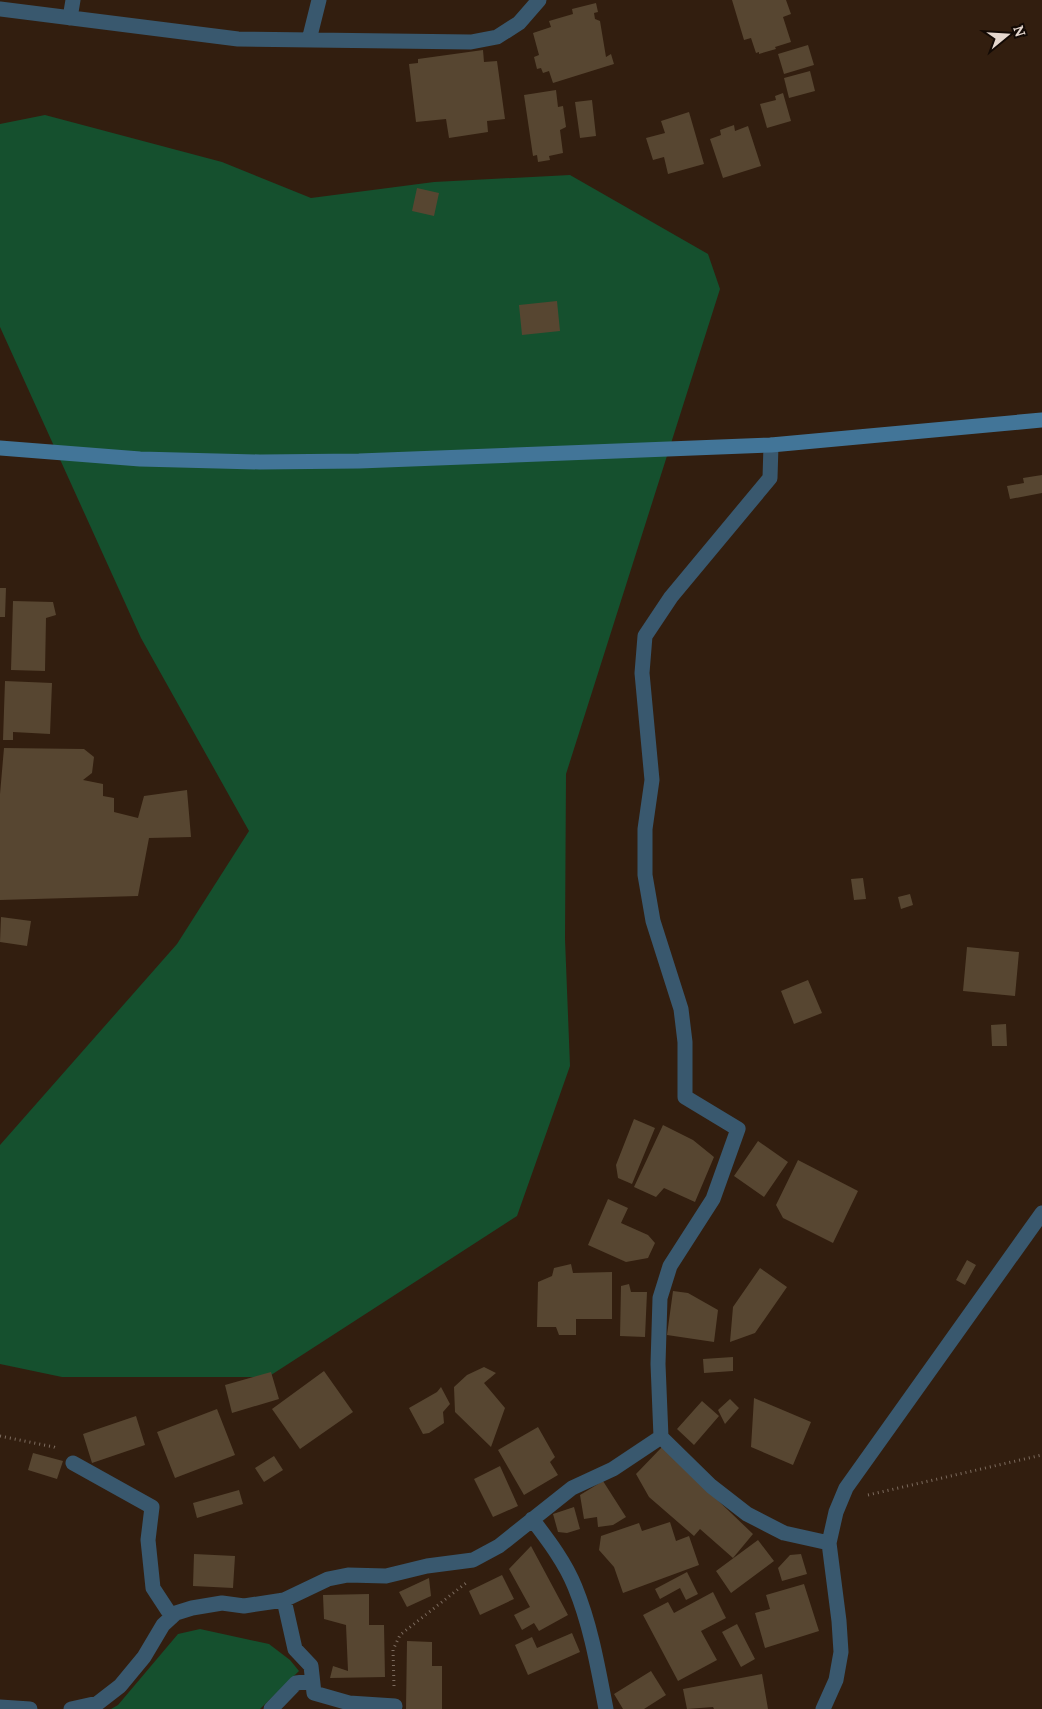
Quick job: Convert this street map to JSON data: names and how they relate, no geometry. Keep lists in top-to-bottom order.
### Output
{
  "north": "right"
}
